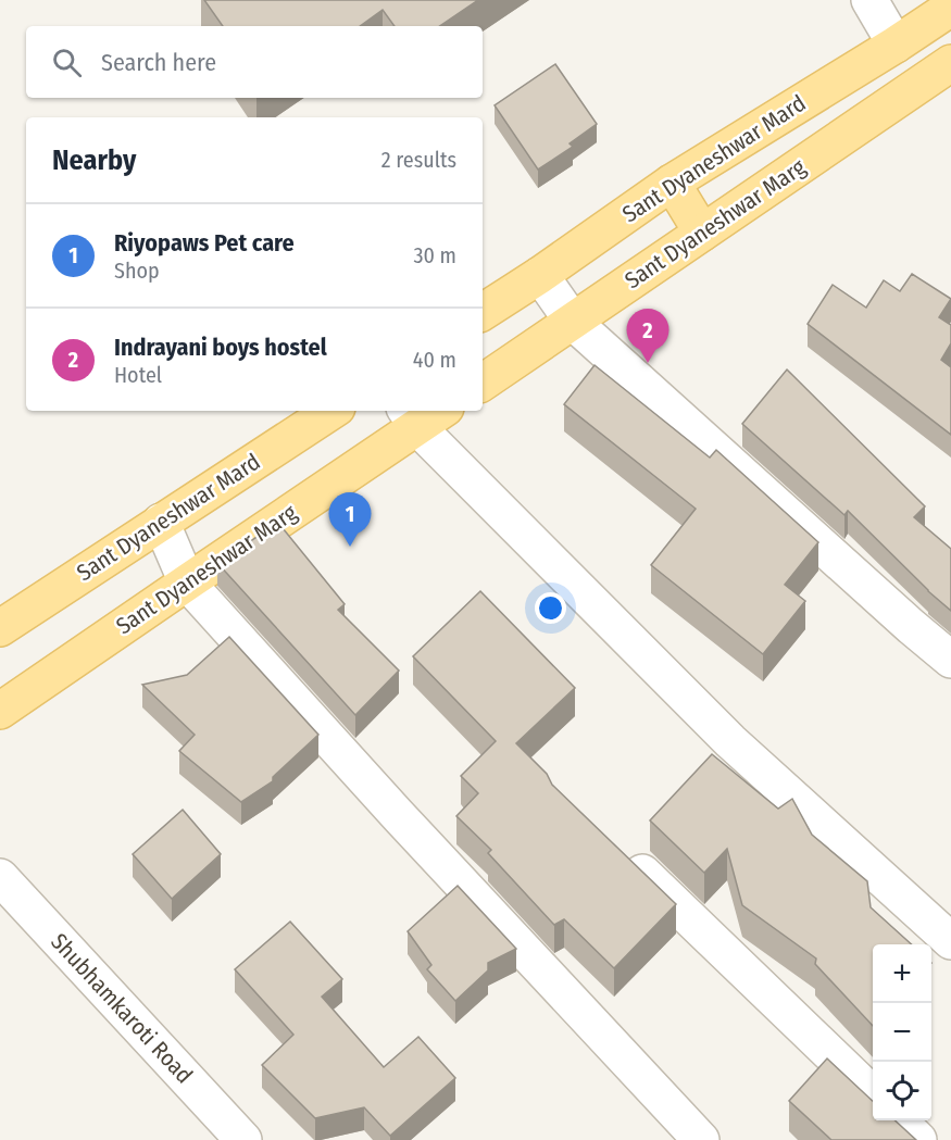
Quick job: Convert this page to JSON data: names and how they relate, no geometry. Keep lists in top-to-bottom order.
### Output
{
  "streets": {
    "main road": ["Sant Dyaneshwar Mard", "Sant Dyaneshwar Marg"],
    "street": ["Shubhamkaroti Road"]
  },
  "page": {
    "search": "Search here",
    "heading": ["Nearby", "2 results"],
    "list": [
      {
        "mark": "1",
        "name": "Riyopaws Pet care",
        "note": "Shop",
        "value": "30 m"
      },
      {
        "mark": "2",
        "name": "Indrayani boys hostel",
        "note": "Hotel",
        "value": "40 m"
      }
    ],
    "pins": ["2", "1"],
    "map_buttons": ["+", "−"]
  }
}
